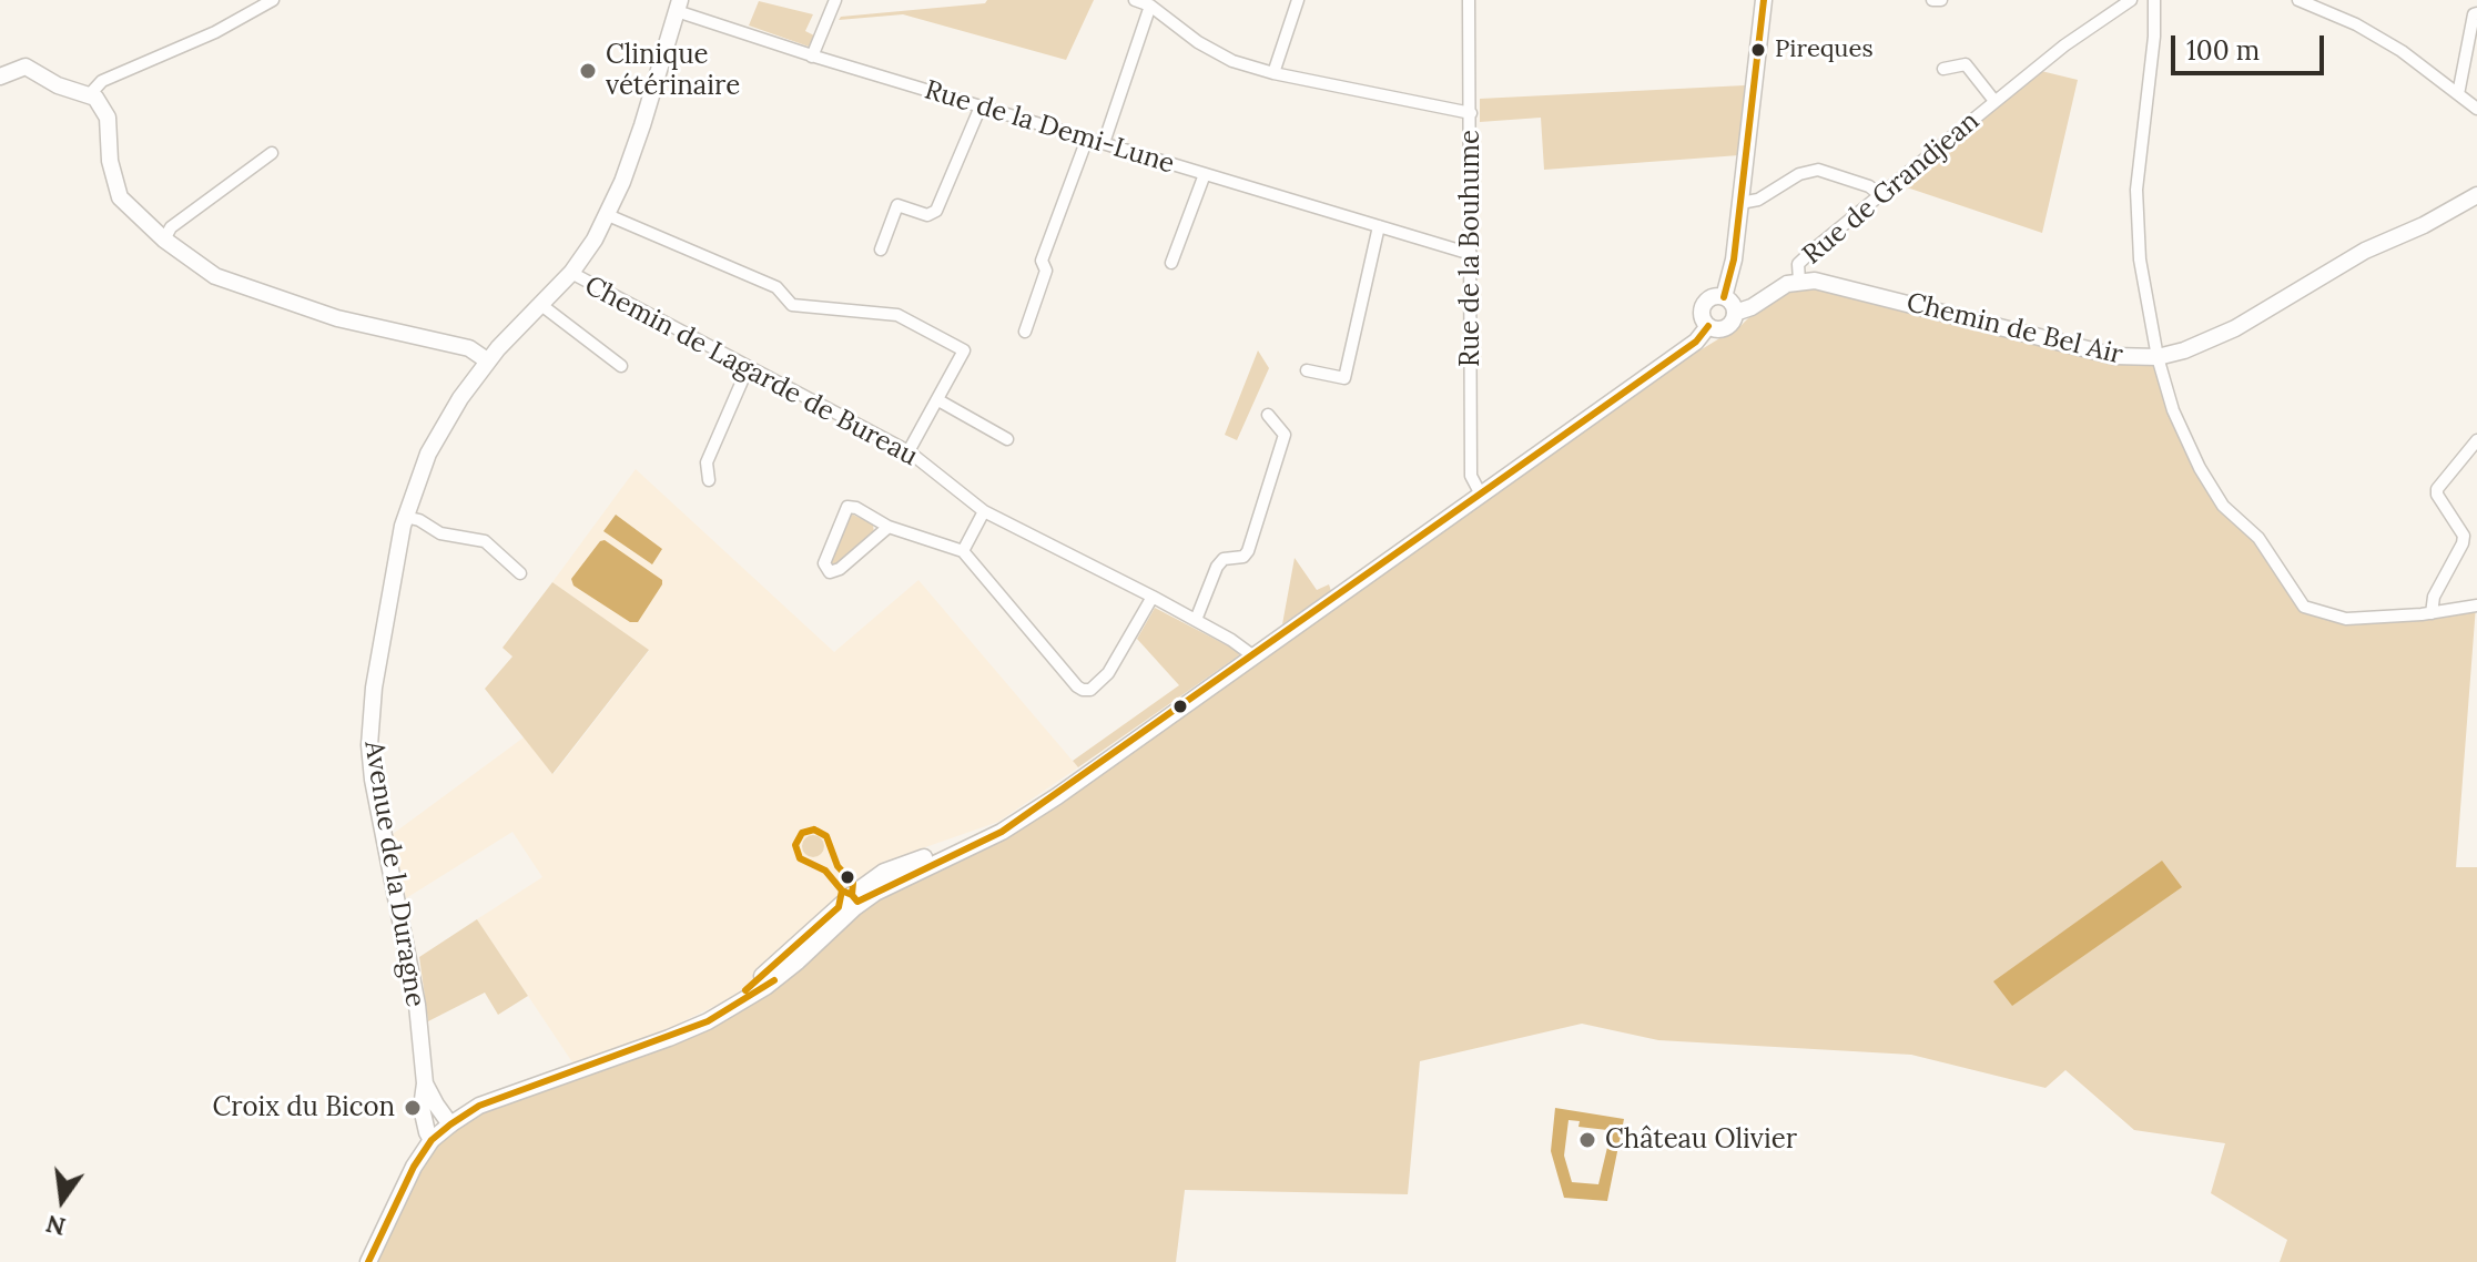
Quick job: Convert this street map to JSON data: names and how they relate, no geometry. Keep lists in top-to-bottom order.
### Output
{
  "streets": {
    "street": [
      "Rue de la Demi-Lune",
      "Rue de Grandjean",
      "Rue de la Bouhume",
      "Chemin de Bel Air",
      "Chemin de Lagarde de Bureau",
      "Avenue de la Duragne"
    ]
  },
  "crossings": [
    ["Rue de la Demi-Lune", "Rue de la Bouhume"],
    ["Rue de la Demi-Lune", "Avenue de la Duragne"],
    ["Rue de Grandjean", "Chemin de Bel Air"],
    ["Chemin de Lagarde de Bureau", "Avenue de la Duragne"]
  ],
  "places": [
    "Pireques",
    "Clinique vétérinaire",
    "Croix du Bicon",
    "Château Olivier"
  ],
  "scale_bar": "100 m",
  "north": "bottom"
}
